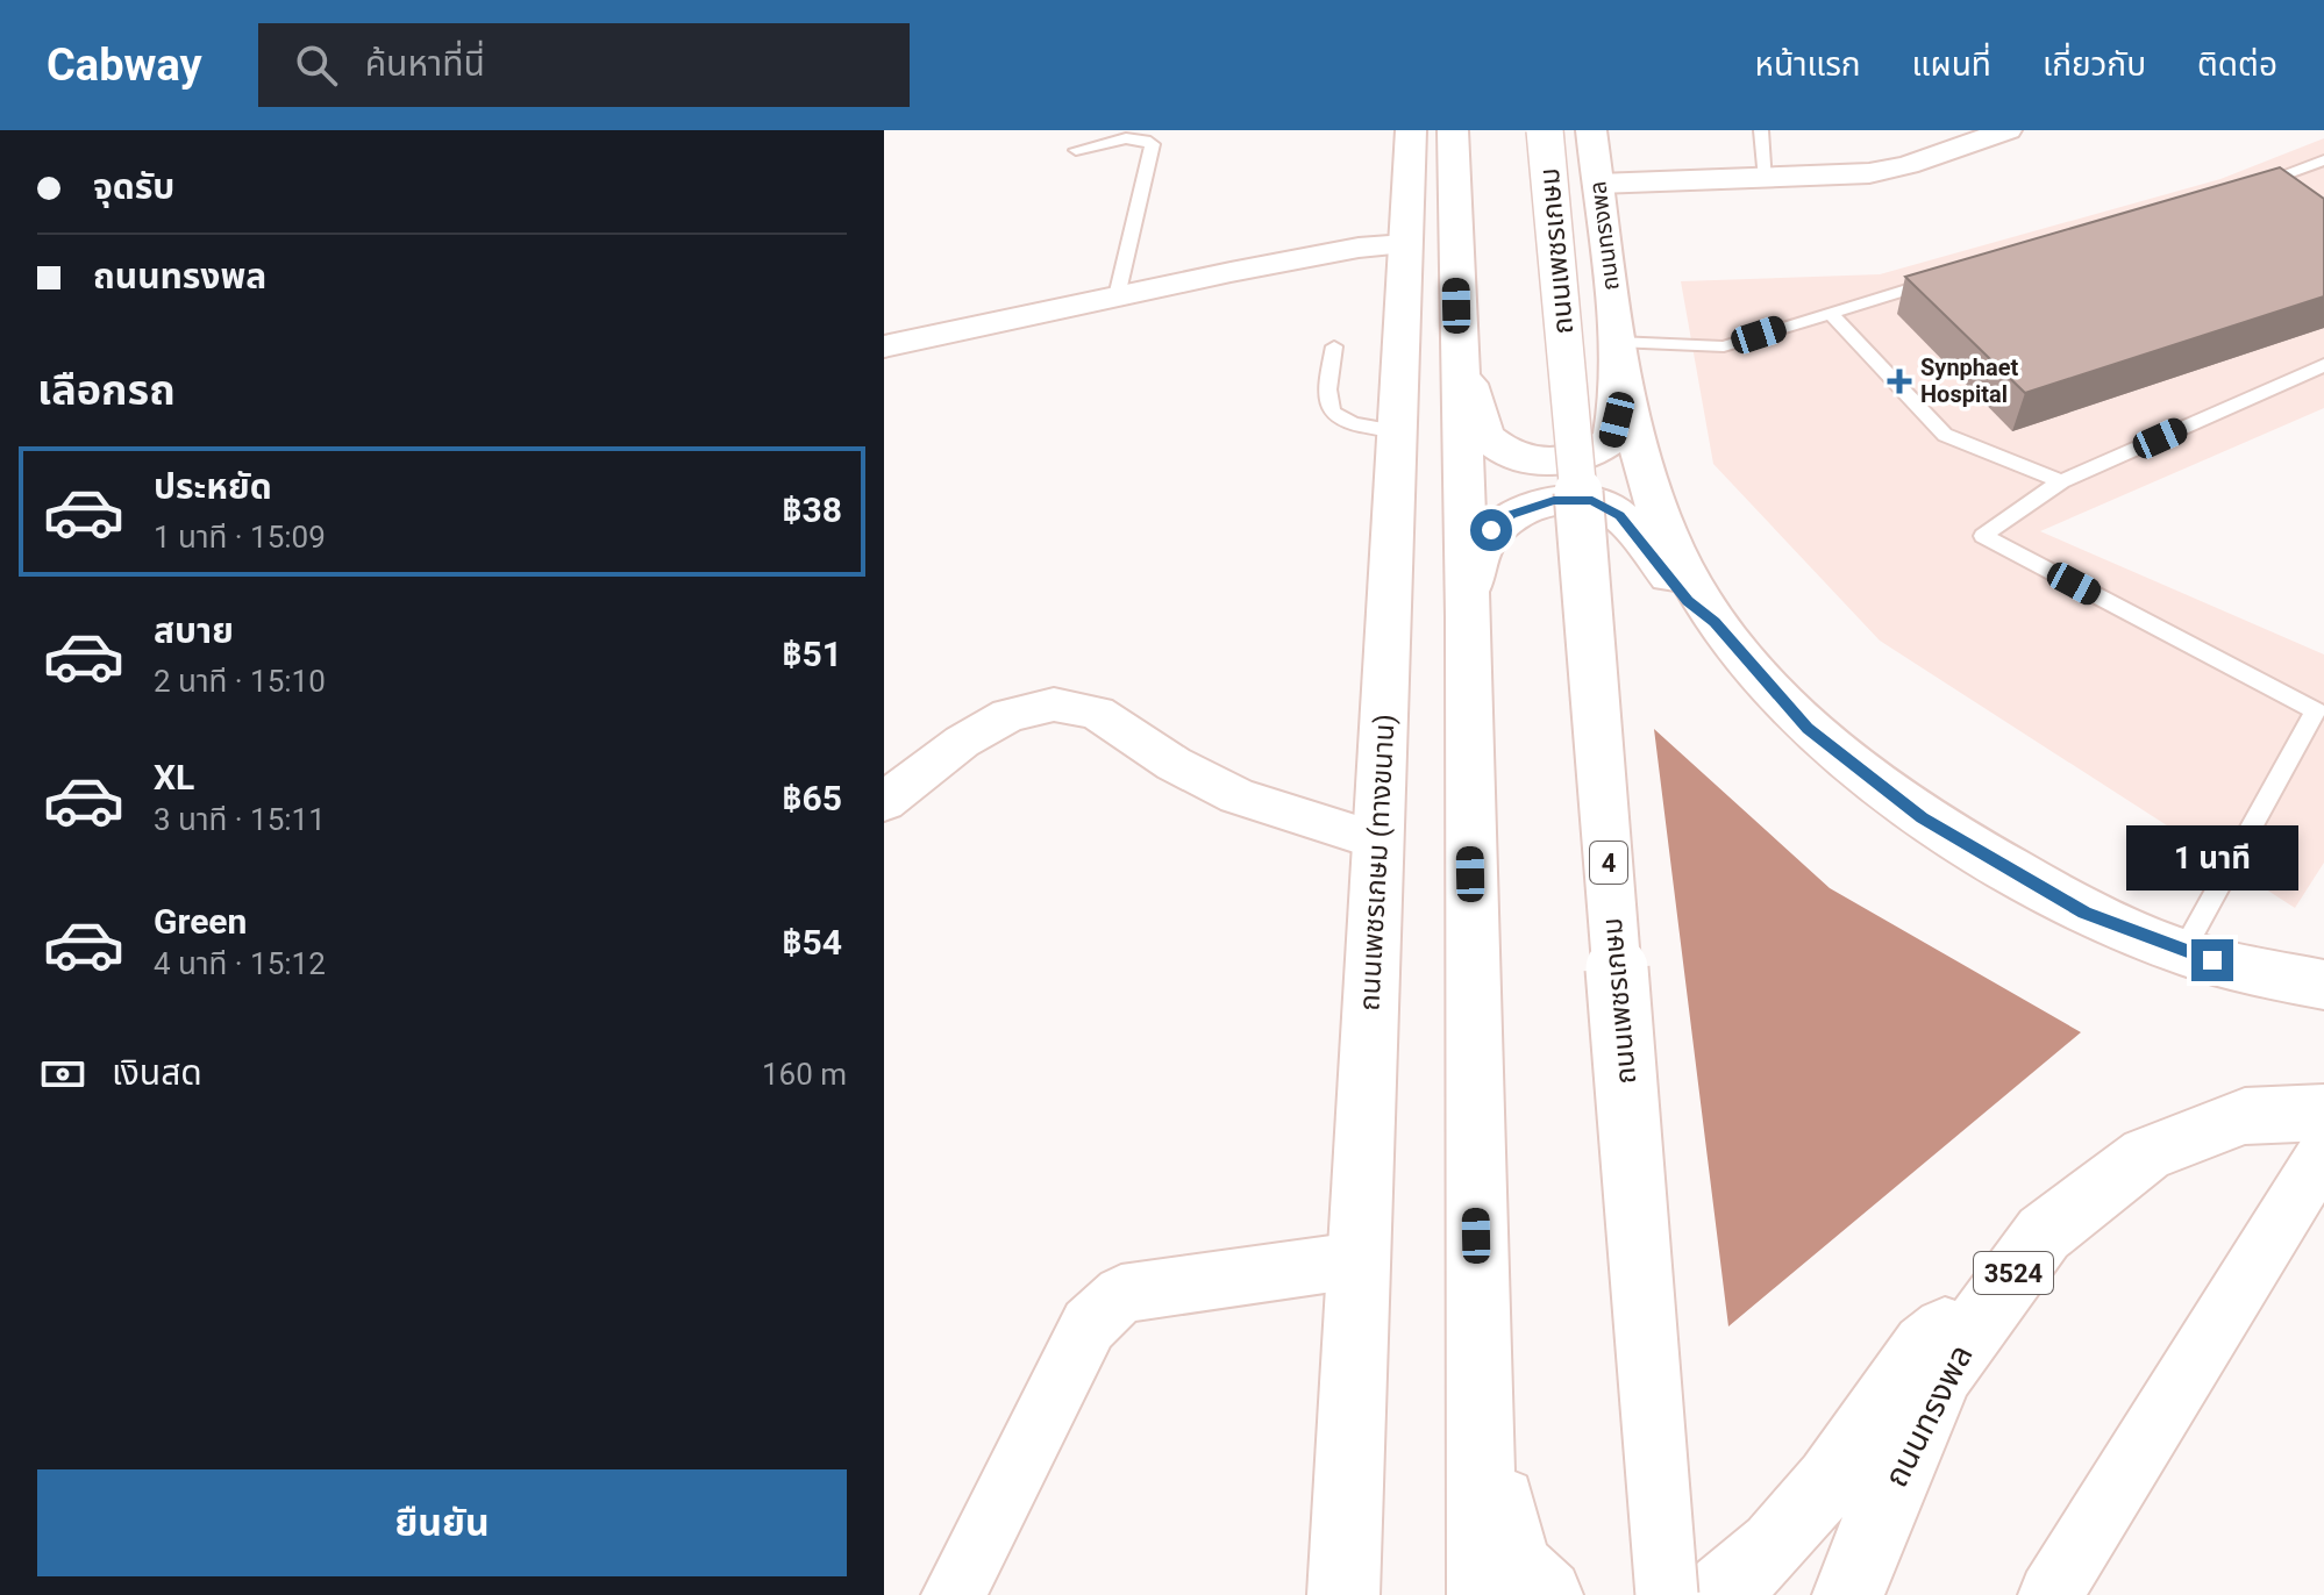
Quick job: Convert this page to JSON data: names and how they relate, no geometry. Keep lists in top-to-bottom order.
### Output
{
  "streets": {
    "main road": [
      "ถนนทรงพล",
      "ถนนเพชรเกษม",
      "ถนนเพชรเกษม (ทางขนาน)",
      "4",
      "3524"
    ]
  },
  "places": {
    "health": ["Synphaet Hospital"]
  },
  "page": {
    "header": "Cabway",
    "search": "ค้นหาที่นี่",
    "nav": [
      "หน้าแรก",
      "แผนที่",
      "เกี่ยวกับ",
      "ติดต่อ"
    ],
    "banner": ["จุดรับ", "ถนนทรงพล"],
    "heading": "เลือกรถ",
    "list": [
      {
        "name": "ประหยัด",
        "note": "1 นาที · 15:09",
        "value": "฿38"
      },
      {
        "name": "สบาย",
        "note": "2 นาที · 15:10",
        "value": "฿51"
      },
      {
        "name": "XL",
        "note": "3 นาที · 15:11",
        "value": "฿65"
      },
      {
        "name": "Green",
        "note": "4 นาที · 15:12",
        "value": "฿54"
      }
    ],
    "bubble": "1 นาที",
    "pay": ["เงินสด", "160 m"],
    "buttons": "ยืนยัน"
  }
}
